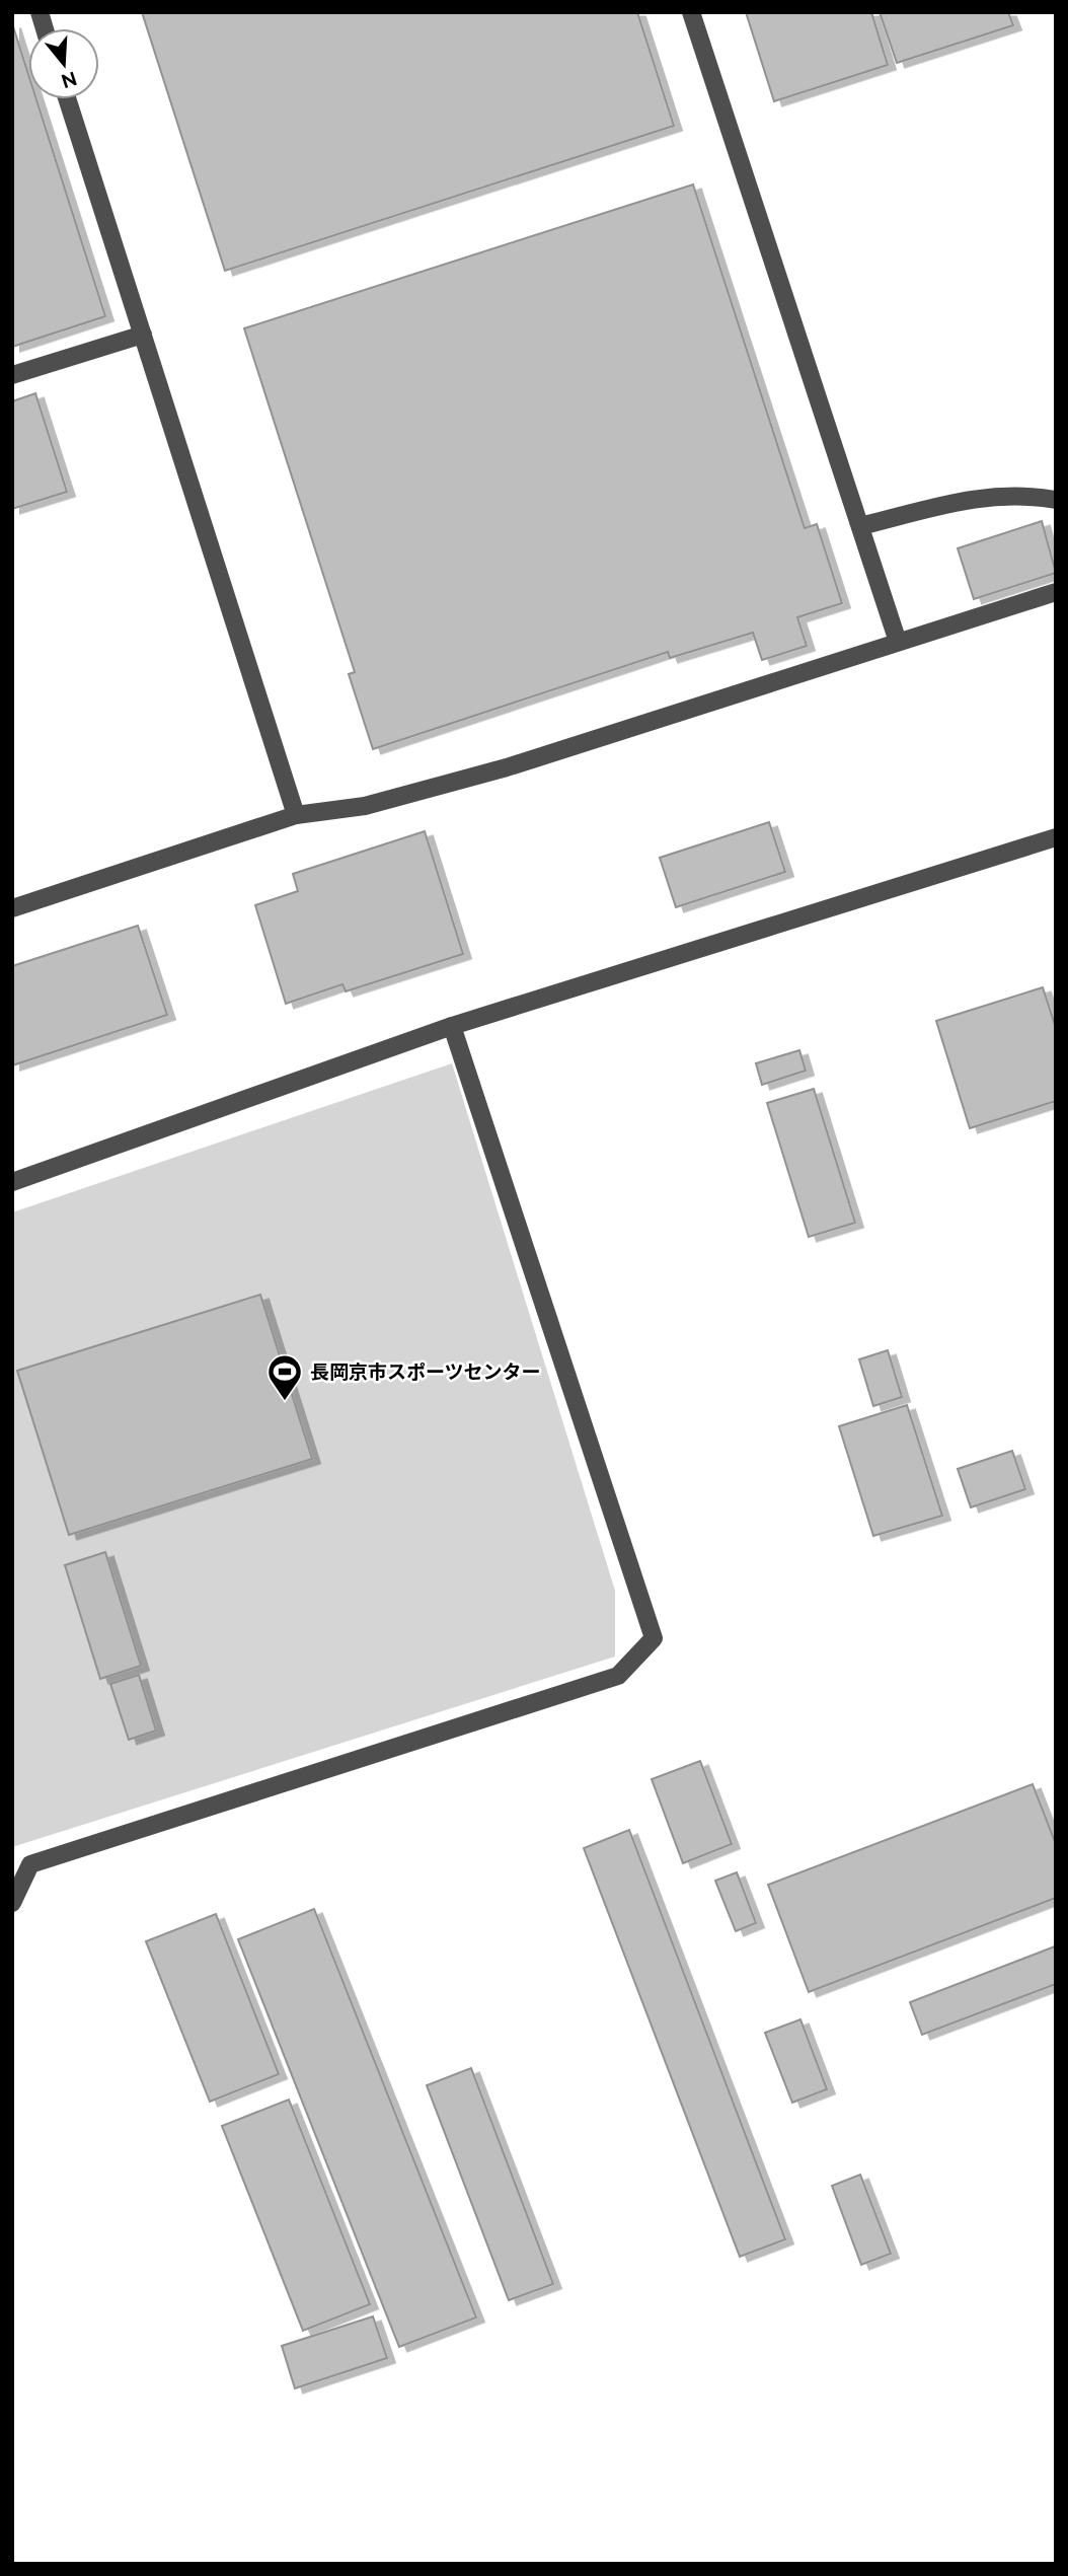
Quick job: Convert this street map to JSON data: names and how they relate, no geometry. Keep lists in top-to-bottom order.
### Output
{
  "places": {
    "sports": ["長岡京市スポーツセンター"]
  },
  "north": "bottom"
}
